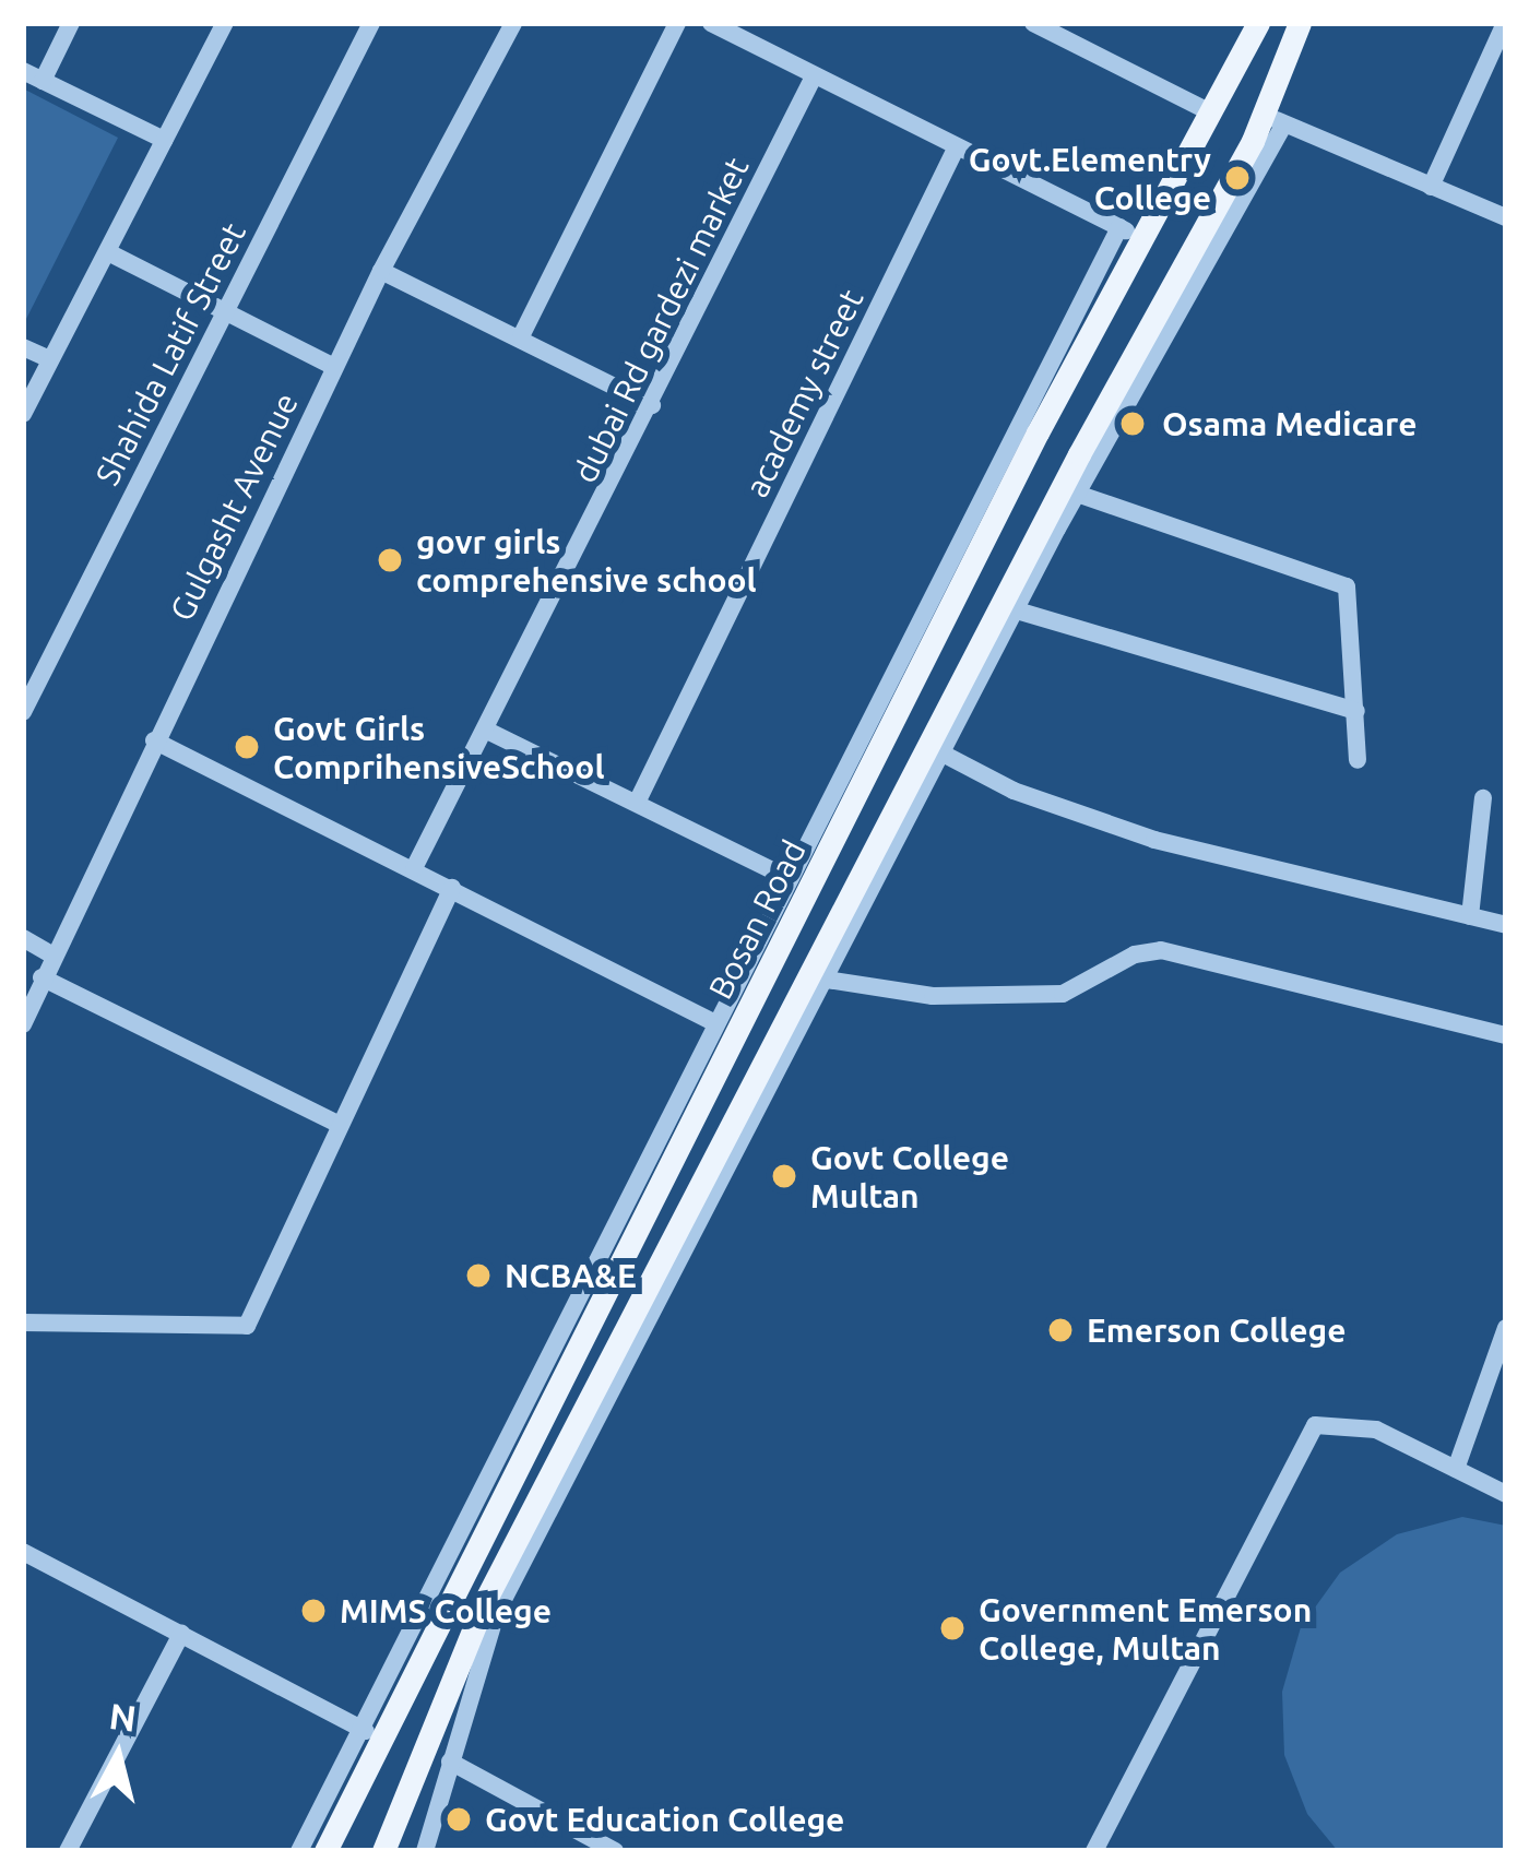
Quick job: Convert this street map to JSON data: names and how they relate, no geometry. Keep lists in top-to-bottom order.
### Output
{
  "streets": {
    "main road": ["Bosan Road"],
    "street": [
      "dubai Rd gardezi market",
      "Shahida Latif Street",
      "academy street",
      "Gulgasht Avenue"
    ]
  },
  "places": [
    "Govt.Elementry College",
    "Osama Medicare",
    "govr girls comprehensive school",
    "Govt Girls ComprihensiveSchool",
    "Govt College Multan",
    "NCBA&E",
    "Emerson College",
    "MIMS College",
    "Government Emerson College, Multan",
    "Govt Education College"
  ],
  "north": "top"
}
